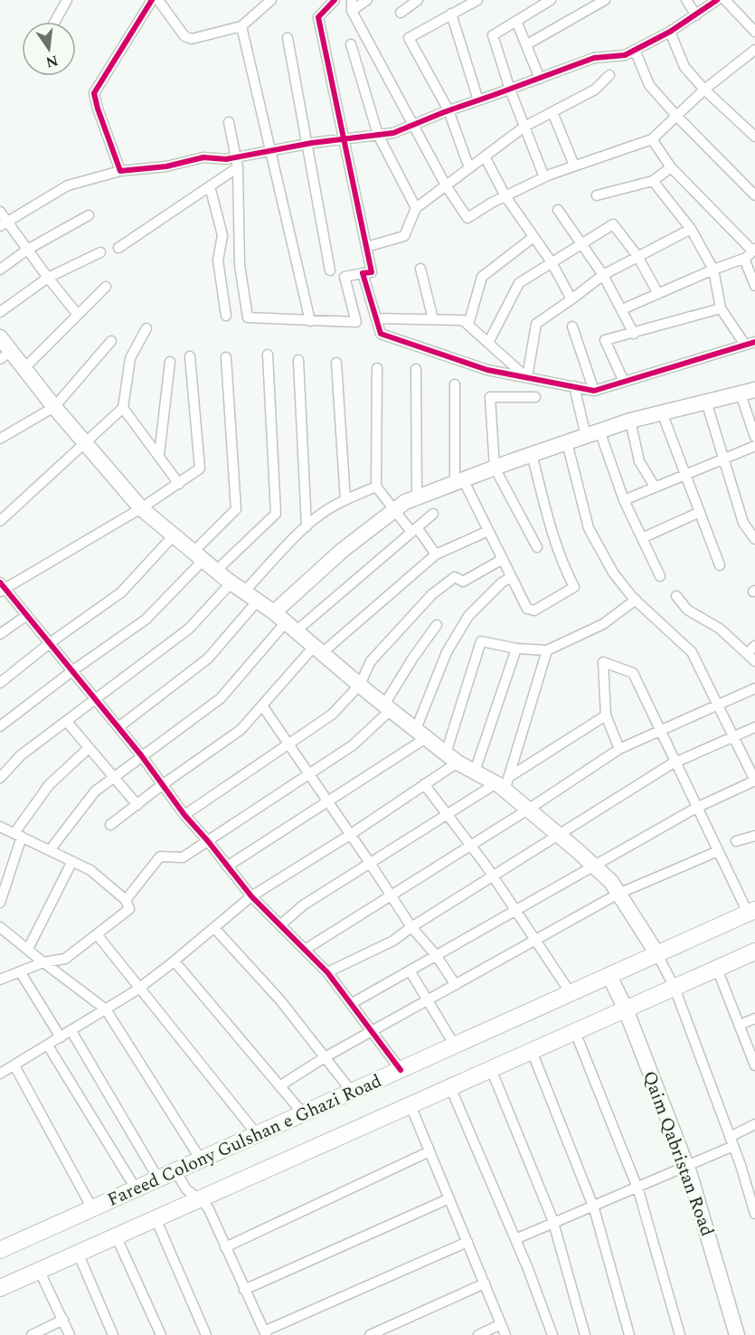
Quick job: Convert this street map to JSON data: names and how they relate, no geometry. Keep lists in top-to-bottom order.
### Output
{
  "streets": {
    "main road": ["Fareed Colony Gulshan e Ghazi Road"],
    "street": ["Qaim Qabristan Road"]
  },
  "crossings": [
    ["Fareed Colony Gulshan e Ghazi Road", "Qaim Qabristan Road"]
  ],
  "north": "bottom"
}
